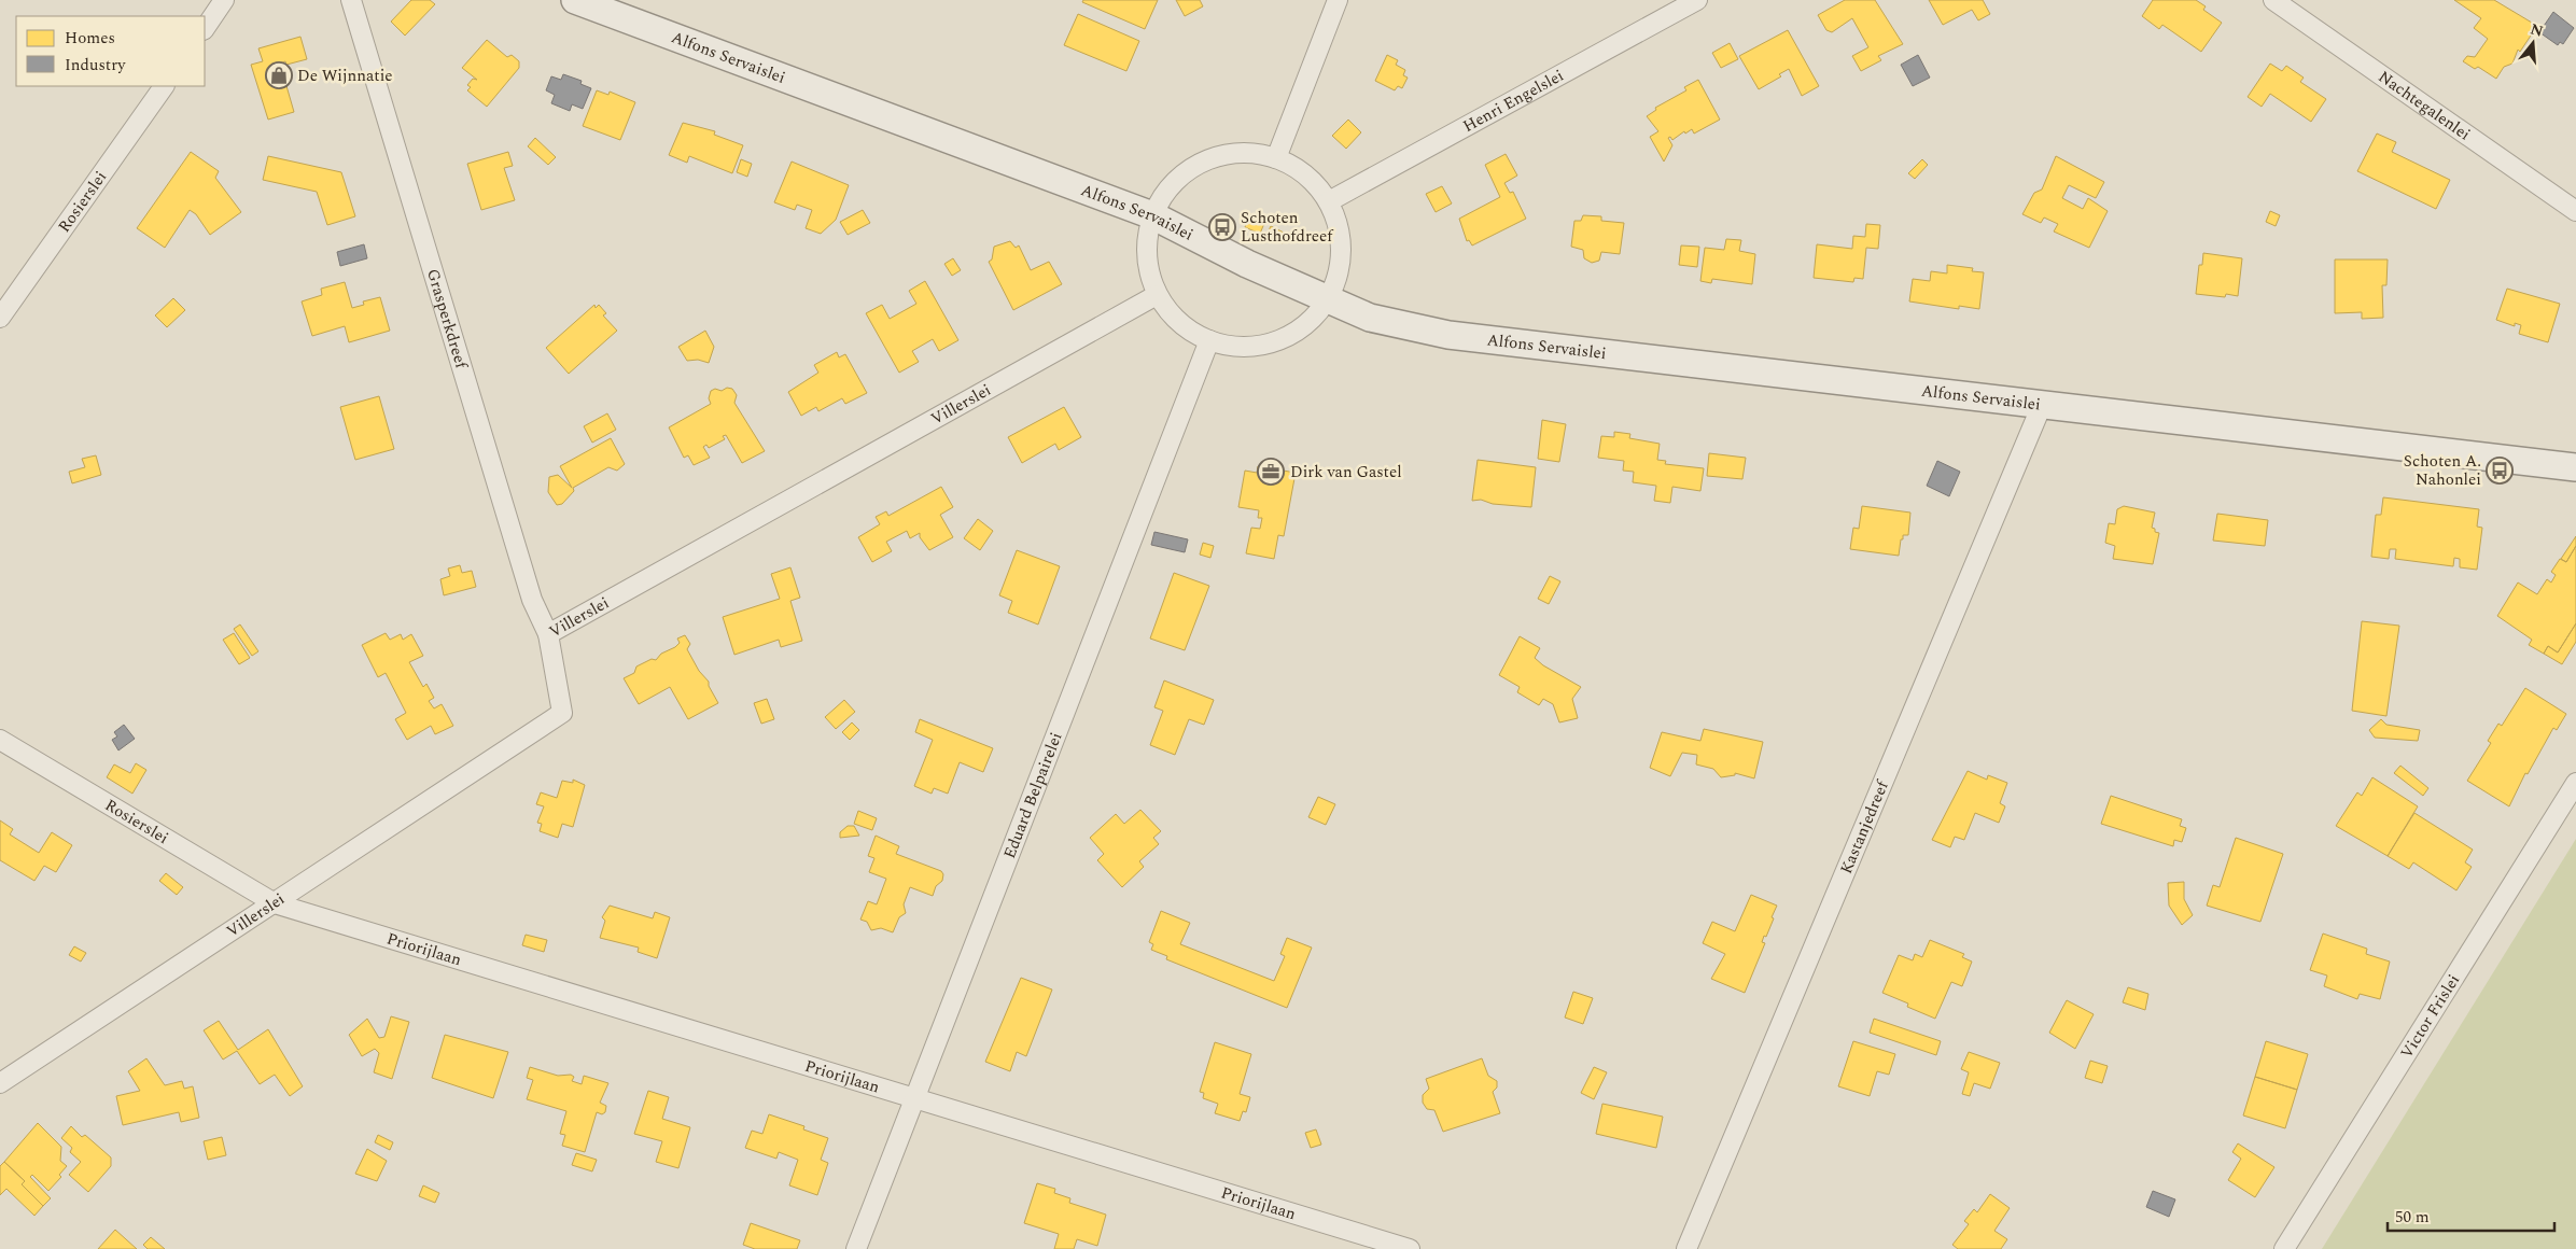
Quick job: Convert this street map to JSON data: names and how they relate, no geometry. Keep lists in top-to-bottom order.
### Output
{
  "streets": {
    "street": [
      "Alfons Servaislei",
      "Henri Engelslei",
      "Nachtegalenlei",
      "Rosierslei",
      "Grasperkdreef",
      "Villerslei",
      "Eduard Belpairelei",
      "Kastanjedreef",
      "Priorijlaan",
      "Victor Frislei"
    ]
  },
  "crossings": [
    ["Alfons Servaislei", "Kastanjedreef"],
    ["Rosierslei", "Villerslei"],
    ["Rosierslei", "Priorijlaan"],
    ["Grasperkdreef", "Villerslei"],
    ["Villerslei", "Priorijlaan"],
    ["Eduard Belpairelei", "Priorijlaan"]
  ],
  "places": {
    "shop": ["De Wijnnatie"],
    "bus stop": ["Schoten Lusthofdreef", "Schoten A. Nahonlei"],
    "office": ["Dirk van Gastel"]
  },
  "legend": ["Homes", "Industry"],
  "scale_bar": "50 m",
  "north": "top"
}
